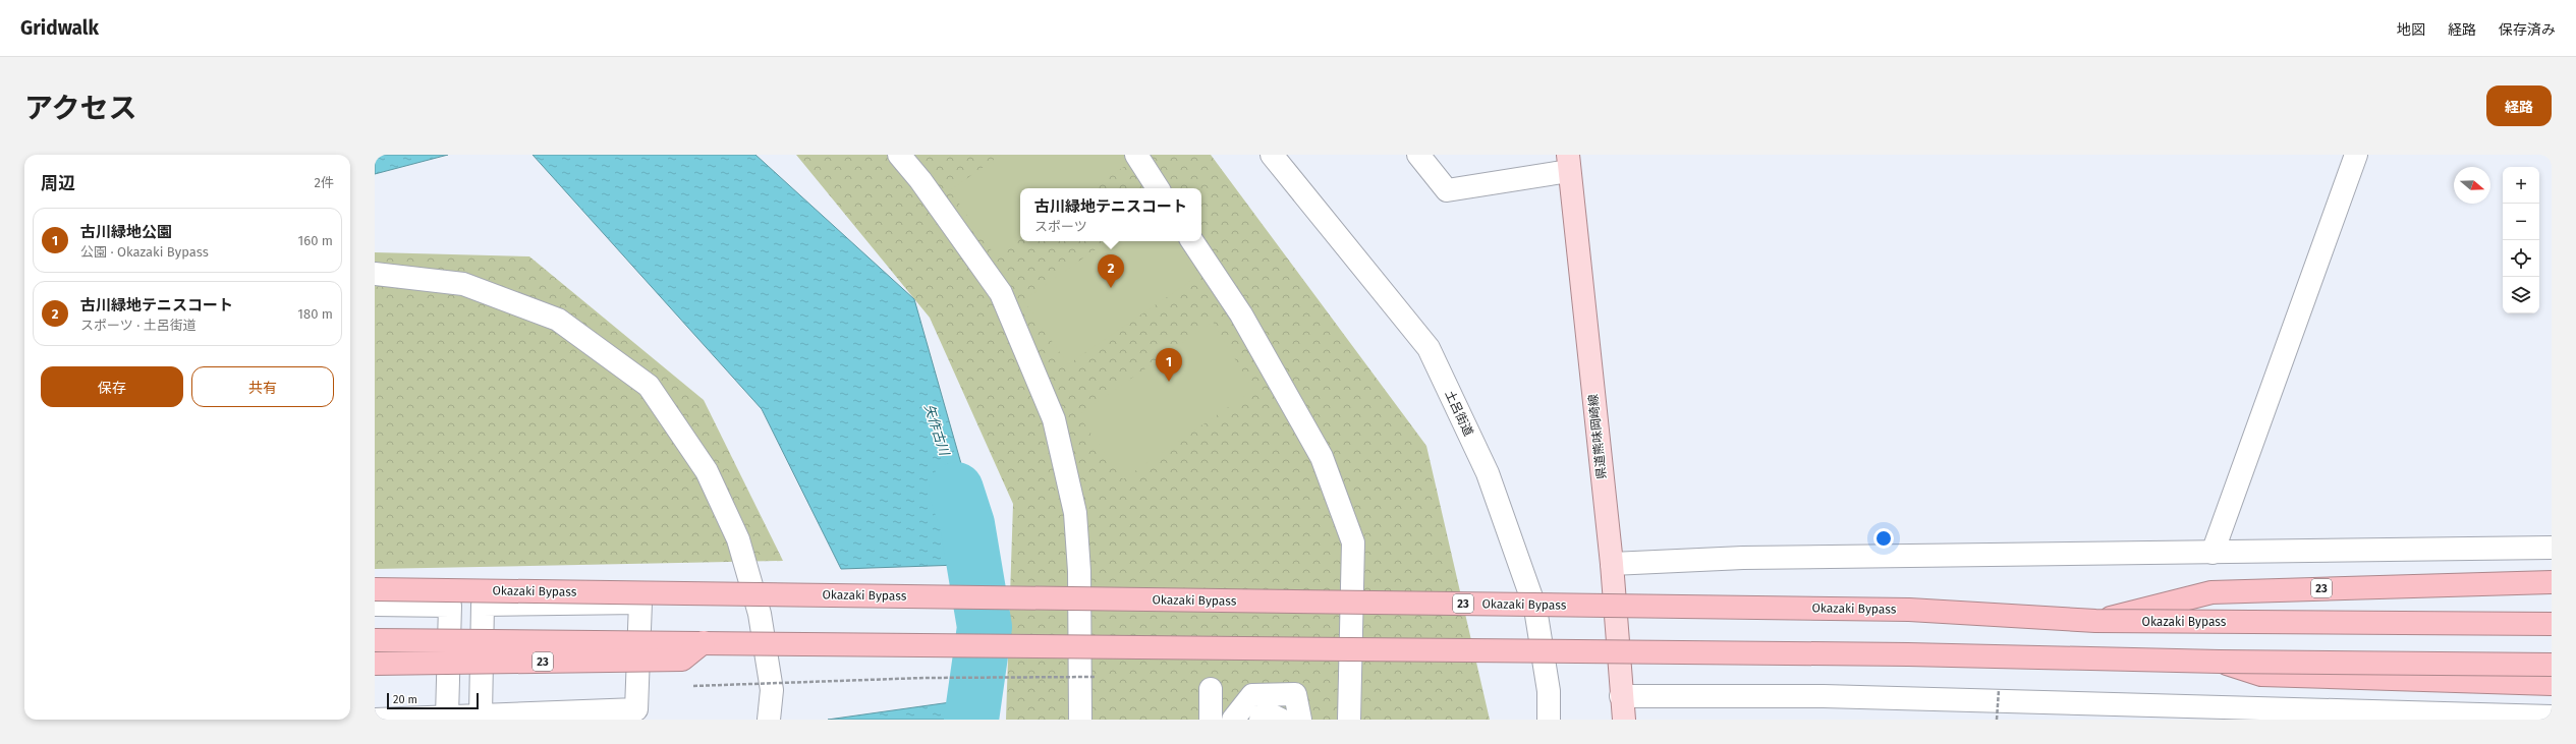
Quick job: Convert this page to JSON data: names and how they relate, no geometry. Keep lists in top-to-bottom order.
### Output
{
  "streets": {
    "highway": ["23", "Okazaki Bypass"],
    "main road": ["県道熊味岡崎線"],
    "street": ["土呂街道"]
  },
  "crossings": [
    ["23", "Okazaki Bypass"]
  ],
  "water": ["矢作古川"],
  "scale_bar": "20 m",
  "north": "right",
  "page": {
    "header": "Gridwalk",
    "nav": ["地図", "経路", "保存済み"],
    "title": "アクセス",
    "buttons": [
      "経路",
      ["保存", "共有"]
    ],
    "heading": ["周辺", "2件"],
    "map_buttons": ["+", "−"],
    "popup": ["古川緑地テニスコート", "スポーツ"],
    "list": [
      {
        "mark": "1",
        "name": "古川緑地公園",
        "note": "公園 · Okazaki Bypass",
        "value": "160 m"
      },
      {
        "mark": "2",
        "name": "古川緑地テニスコート",
        "note": "スポーツ · 土呂街道",
        "value": "180 m"
      }
    ],
    "pins": ["2", "1"],
    "scale": "20 m"
  }
}
